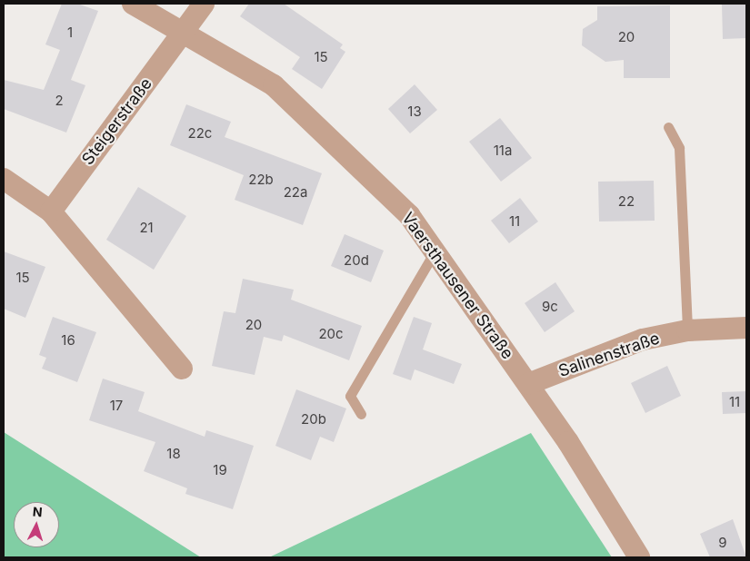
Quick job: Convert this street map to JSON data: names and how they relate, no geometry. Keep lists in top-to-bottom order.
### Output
{
  "streets": {
    "street": ["Steigerstraße", "Vaersthausener Straße", "Salinenstraße"]
  },
  "crossings": [
    ["Steigerstraße", "Vaersthausener Straße"],
    ["Vaersthausener Straße", "Salinenstraße"]
  ],
  "house_numbers": [
    "1",
    "20",
    "15",
    "2",
    "13",
    "22c",
    "11a",
    "22b",
    "22a",
    "22",
    "11",
    "21",
    "20d",
    "15",
    "9c",
    "20",
    "20c",
    "16",
    "11",
    "17",
    "20b",
    "18",
    "19",
    "9"
  ],
  "north": "top"
}
